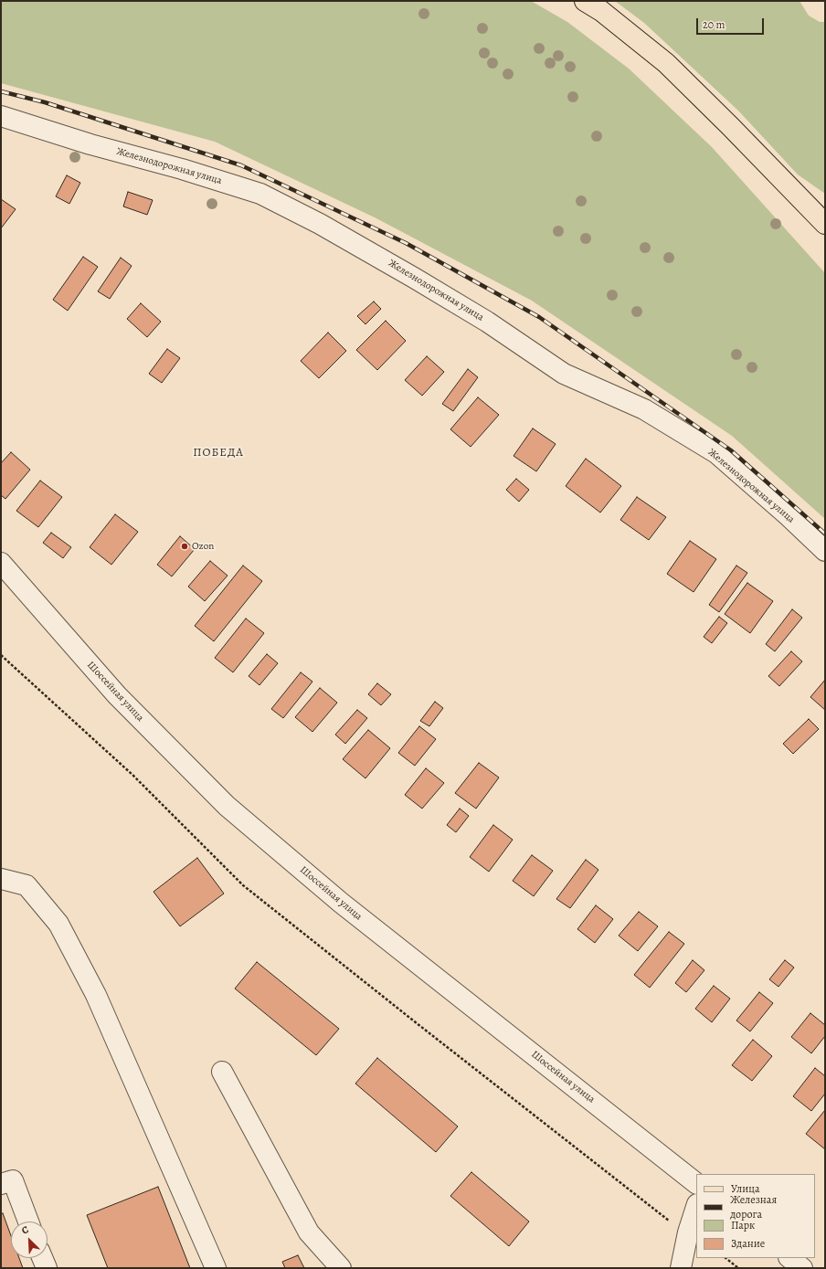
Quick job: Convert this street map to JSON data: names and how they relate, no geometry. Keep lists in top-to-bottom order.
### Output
{
  "streets": {
    "street": ["Железнодорожная улица", "Шоссейная улица"]
  },
  "districts": ["ПОБЕДА"],
  "places": ["Ozon"],
  "legend": [
    "Улица",
    "Железная дорога",
    "Парк",
    "Здание"
  ],
  "scale_bar": "20 m",
  "north": "top left"
}
